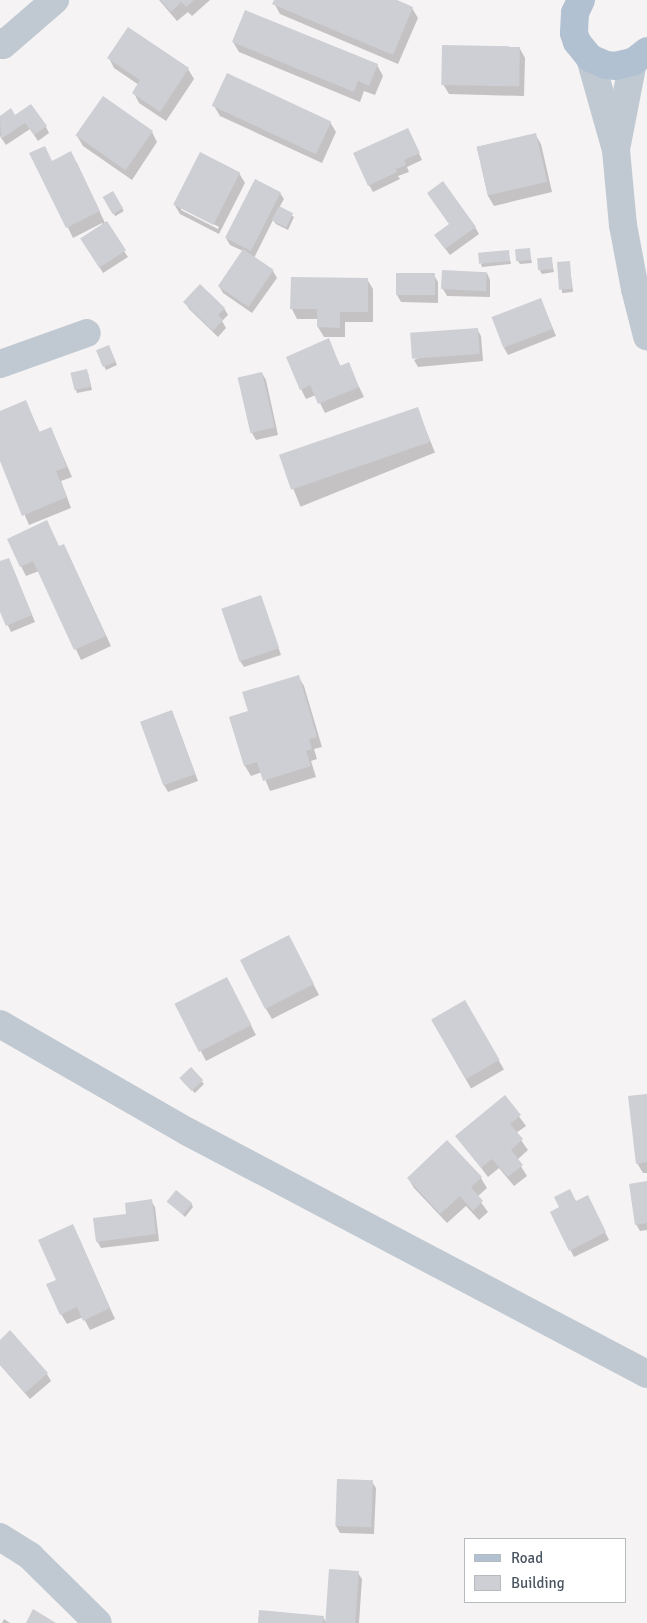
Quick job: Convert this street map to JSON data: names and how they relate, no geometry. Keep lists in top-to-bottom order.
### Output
{
  "legend": ["Road", "Building"]
}
